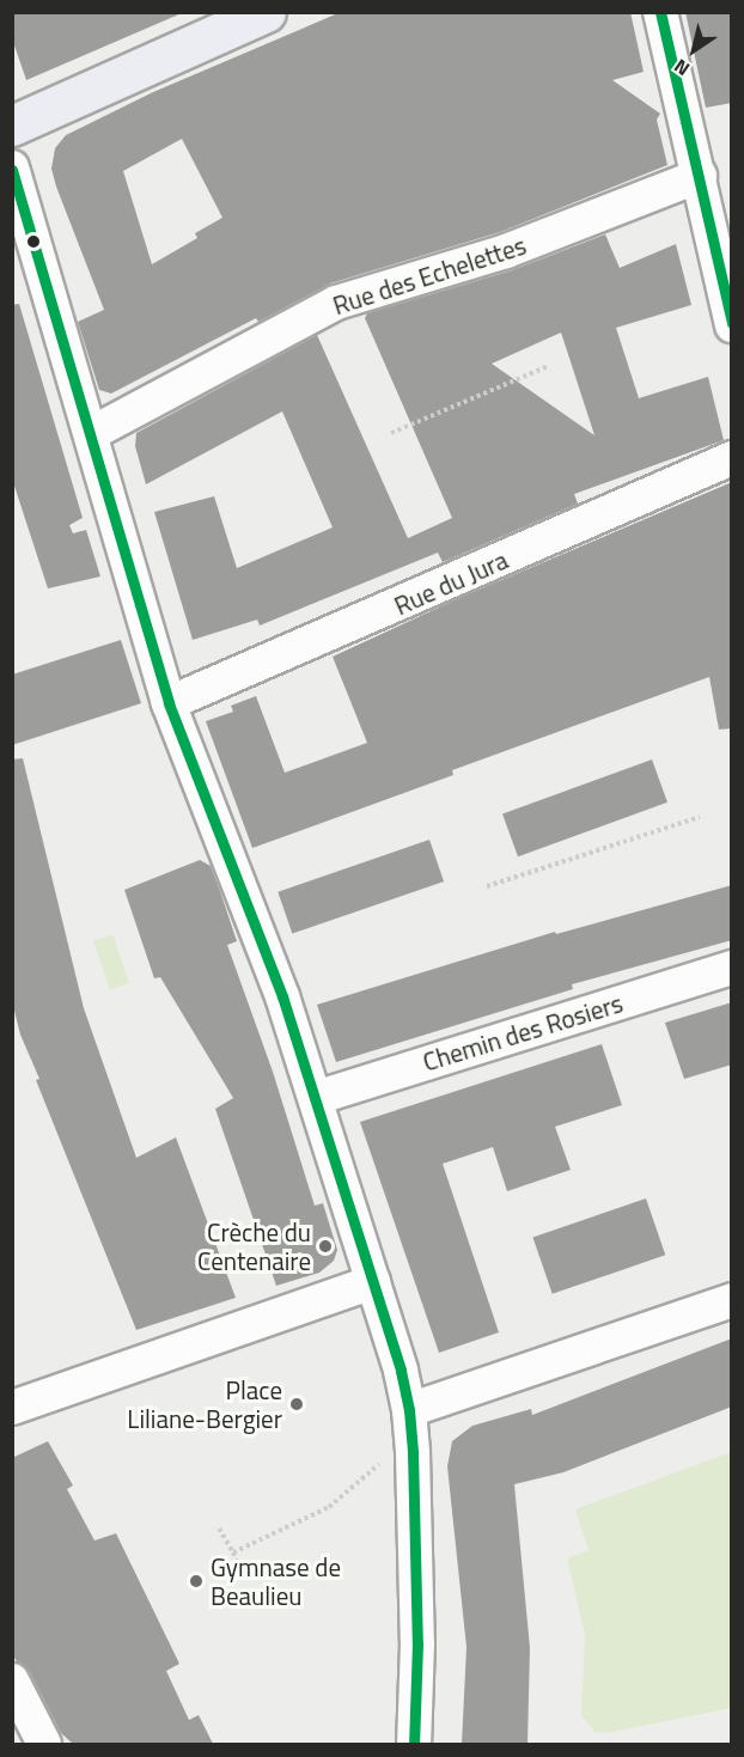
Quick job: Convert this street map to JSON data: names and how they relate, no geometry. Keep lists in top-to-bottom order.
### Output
{
  "streets": {
    "street": ["Rue des Echelettes", "Rue du Jura", "Chemin des Rosiers"]
  },
  "places": ["Crèche du Centenaire", "Place Liliane-Bergier", "Gymnase de Beaulieu"],
  "north": "bottom left"
}
